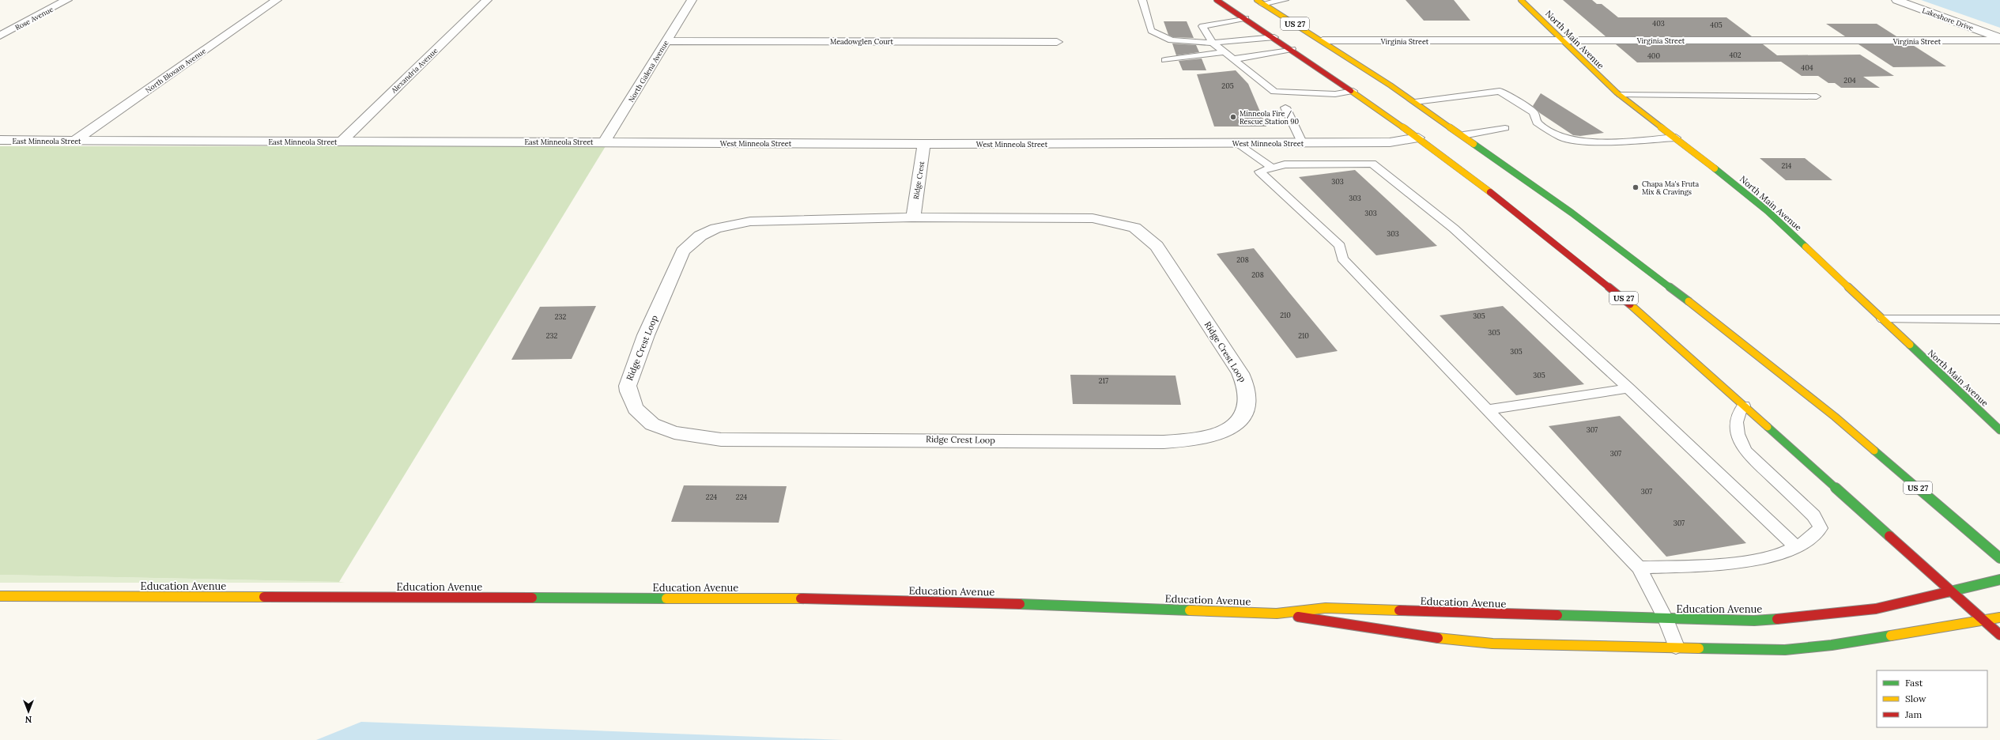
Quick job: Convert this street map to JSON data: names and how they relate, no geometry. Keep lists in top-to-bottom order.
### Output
{
  "streets": {
    "main road": ["US 27", "North Main Avenue", "Education Avenue"],
    "street": [
      "Rose Avenue",
      "Lakeshore Drive",
      "Virginia Street",
      "Meadowglen Court",
      "North Bloxam Avenue",
      "Alexandria Avenue",
      "North Galena Avenue",
      "East Minneola Street",
      "West Minneola Street",
      "Ridge Crest",
      "Ridge Crest Loop"
    ]
  },
  "crossings": [
    ["US 27", "Virginia Street"],
    ["US 27", "West Minneola Street"],
    ["US 27", "Education Avenue"],
    ["North Main Avenue", "Virginia Street"],
    ["Meadowglen Court", "North Galena Avenue"],
    ["North Bloxam Avenue", "East Minneola Street"],
    ["Alexandria Avenue", "East Minneola Street"],
    ["North Galena Avenue", "East Minneola Street"],
    ["North Galena Avenue", "West Minneola Street"],
    ["East Minneola Street", "West Minneola Street"],
    ["West Minneola Street", "Ridge Crest"],
    ["Ridge Crest", "Ridge Crest Loop"]
  ],
  "places": ["Minneola Fire / Rescue Station 90", "Chapa Ma's Fruta Mix & Cravings"],
  "house_numbers": [
    "403",
    "405",
    "402",
    "400",
    "404",
    "204",
    "205",
    "214",
    "303",
    "303",
    "303",
    "303",
    "208",
    "208",
    "210",
    "305",
    "232",
    "305",
    "232",
    "210",
    "305",
    "305",
    "217",
    "307",
    "307",
    "307",
    "224",
    "224",
    "307"
  ],
  "legend": ["Fast", "Slow", "Jam"],
  "north": "bottom"
}
